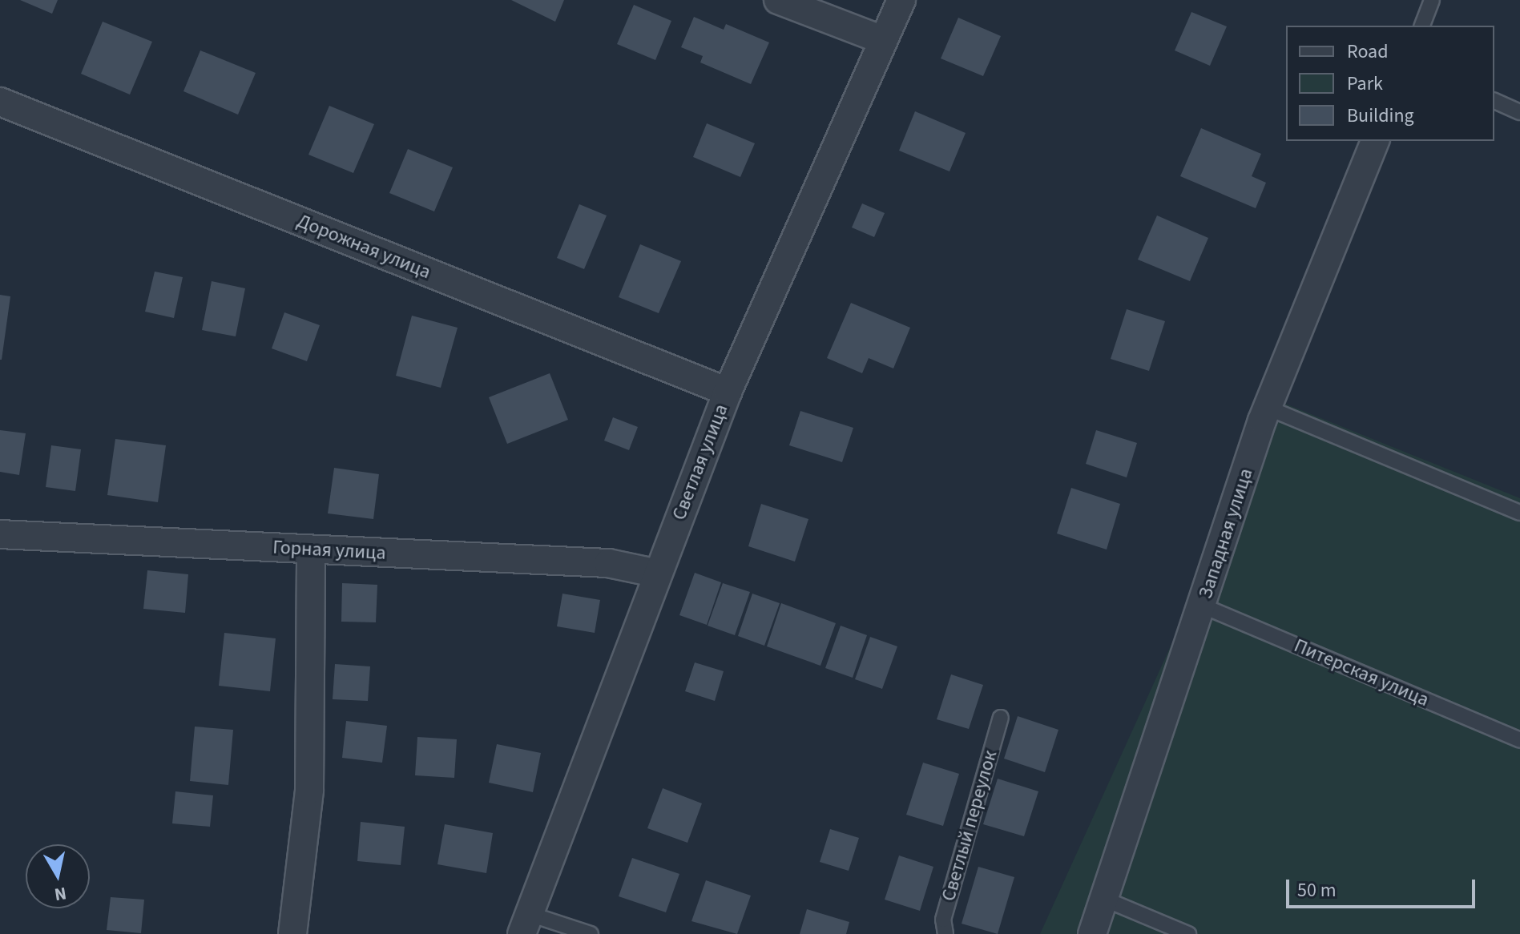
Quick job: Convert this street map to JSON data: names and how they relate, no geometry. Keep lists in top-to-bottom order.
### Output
{
  "streets": {
    "street": [
      "Дорожная улица",
      "Светлая улица",
      "Западная улица",
      "Горная улица"
    ],
    "lane": ["Питерская улица", "Светлый переулок"]
  },
  "crossings": [
    ["Дорожная улица", "Светлая улица"],
    ["Светлая улица", "Горная улица"],
    ["Западная улица", "Питерская улица"]
  ],
  "legend": ["Road", "Park", "Building"],
  "scale_bar": "50 m",
  "north": "bottom"
}
